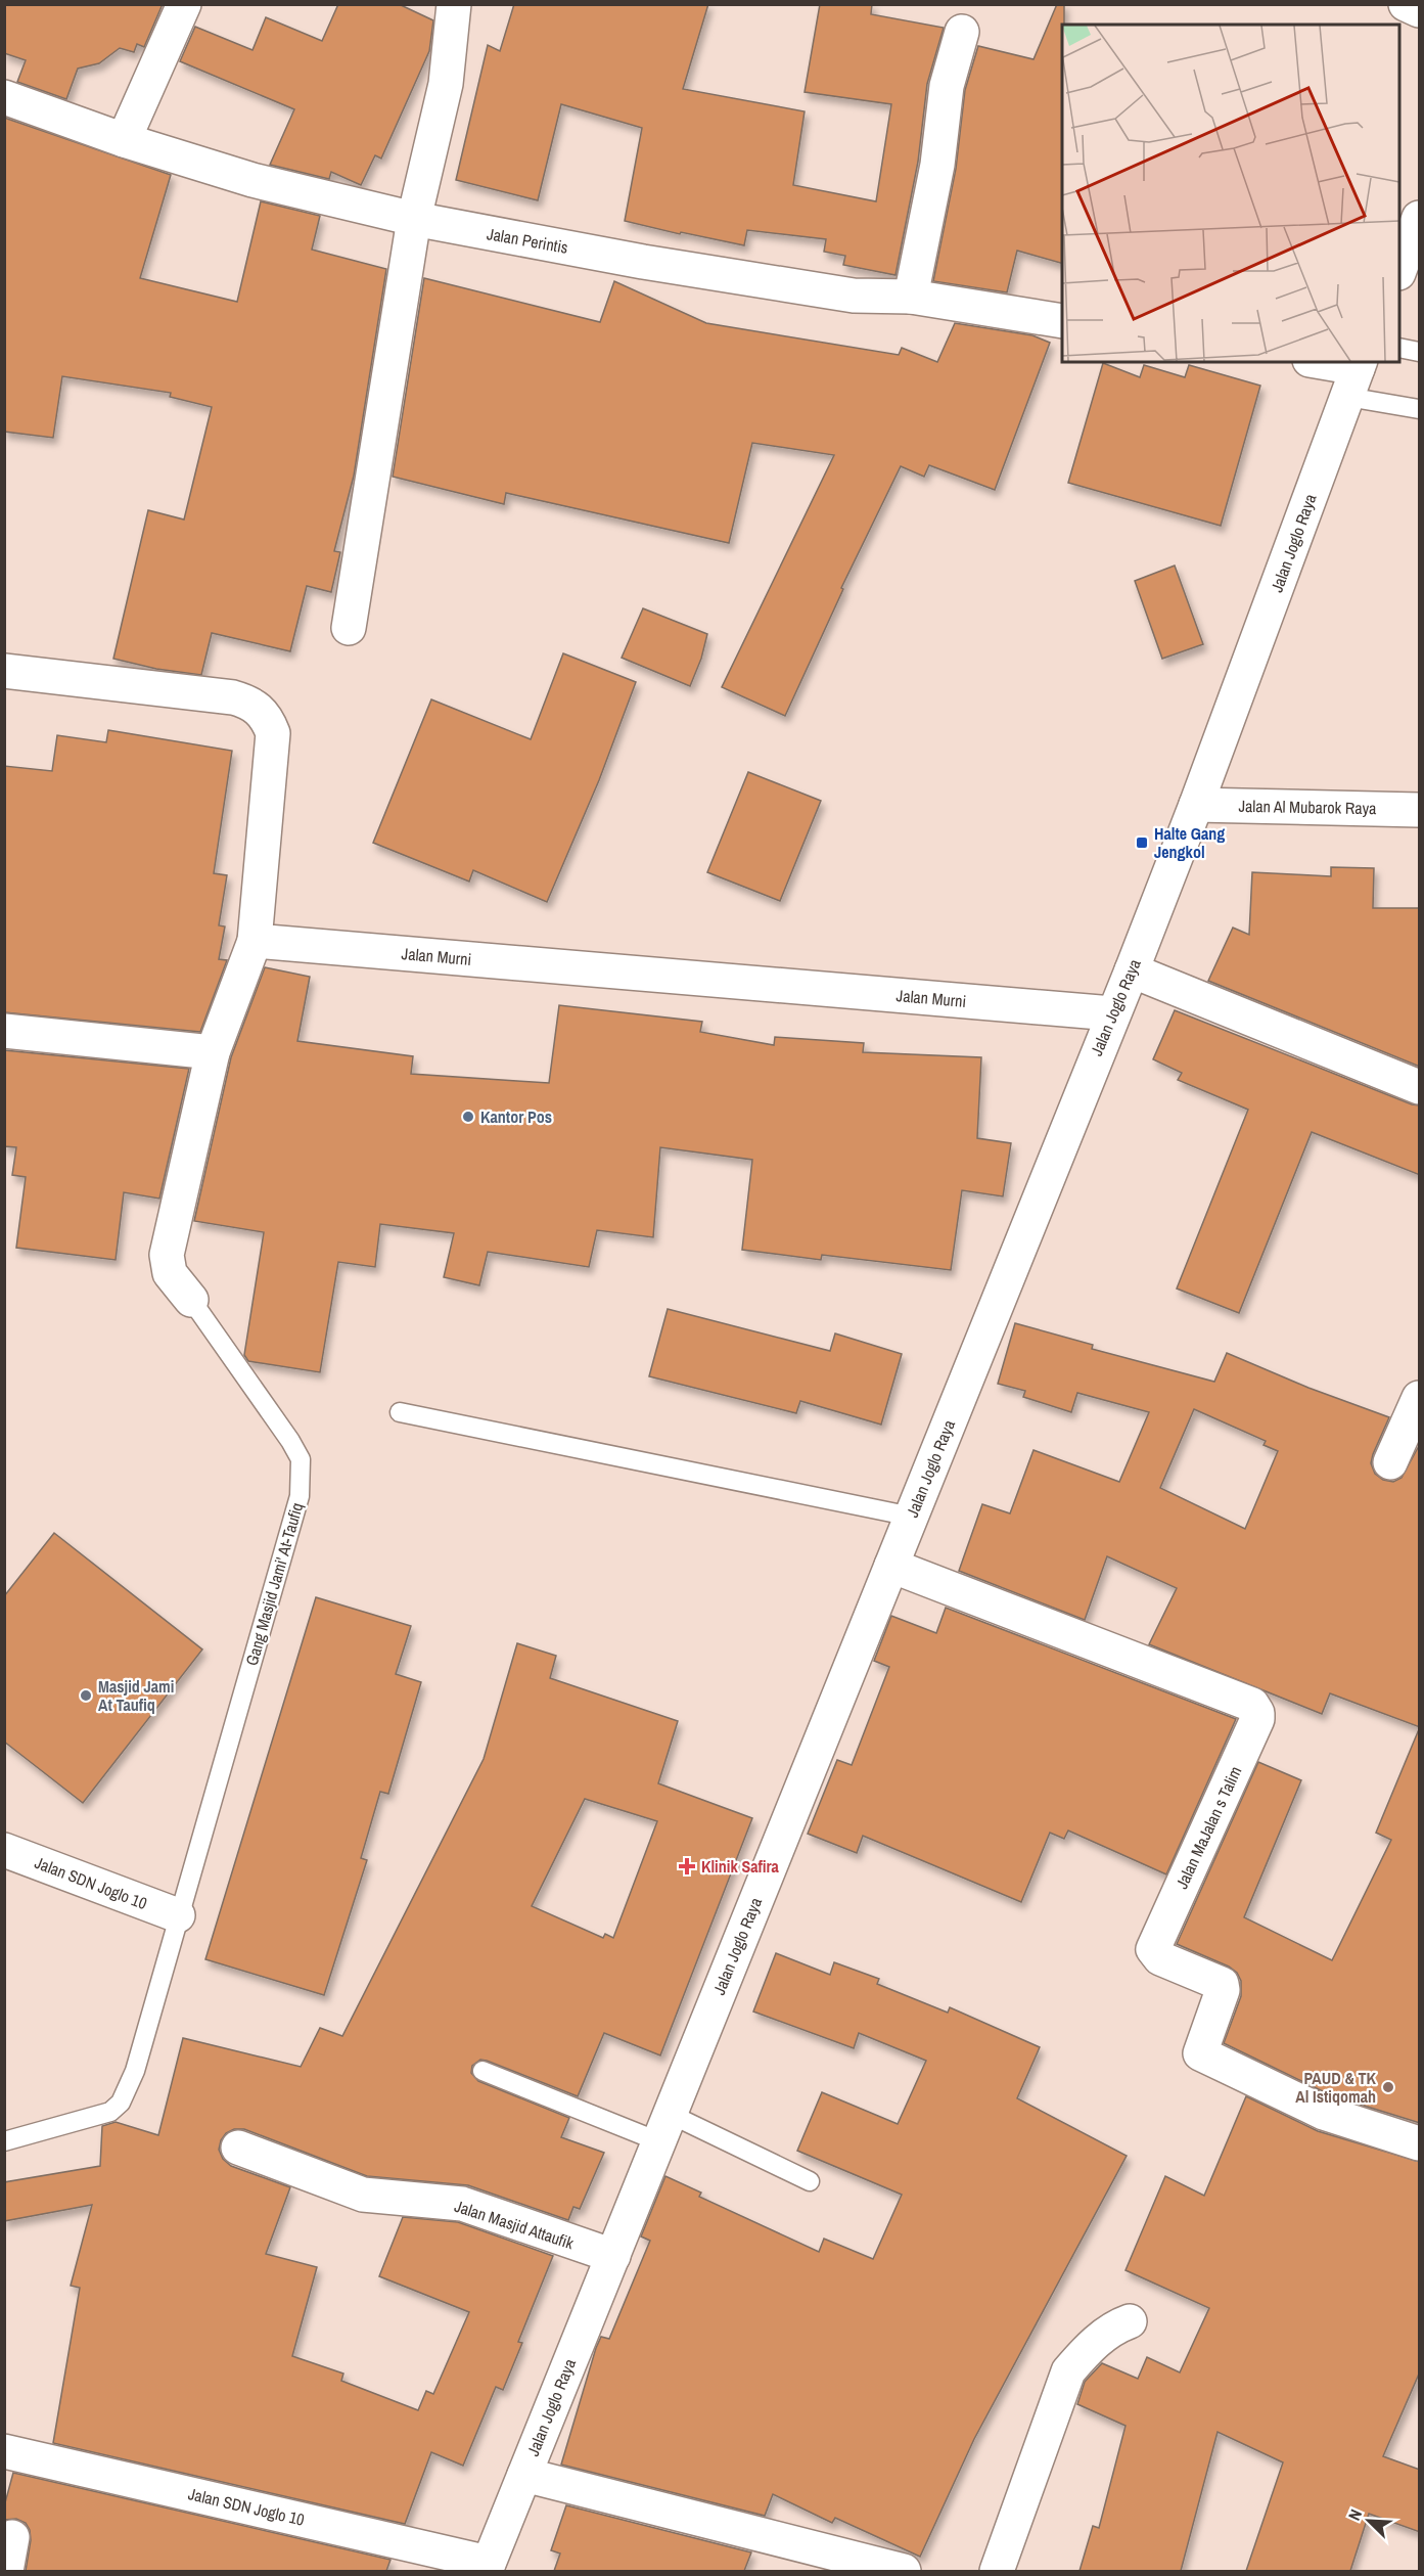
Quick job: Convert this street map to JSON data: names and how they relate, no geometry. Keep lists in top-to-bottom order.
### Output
{
  "streets": {
    "street": [
      "Jalan Perintis",
      "Jalan Joglo Raya",
      "Jalan Al Mubarok Raya",
      "Jalan Murni",
      "Gang Masjid Jami' At-Taufiq",
      "Jalan MaJalan s Talim",
      "Jalan SDN Joglo 10",
      "Jalan Masjid Attaufik"
    ]
  },
  "crossings": [
    ["Jalan Joglo Raya", "Jalan Al Mubarok Raya"],
    ["Jalan Joglo Raya", "Jalan Murni"],
    ["Jalan Joglo Raya", "Jalan MaJalan s Talim"],
    ["Jalan Joglo Raya", "Jalan SDN Joglo 10"],
    ["Jalan Joglo Raya", "Jalan Masjid Attaufik"],
    ["Jalan Murni", "Gang Masjid Jami' At-Taufiq"],
    ["Gang Masjid Jami' At-Taufiq", "Jalan SDN Joglo 10"]
  ],
  "places": {
    "transit": ["Halte Gang Jengkol"],
    "other": ["Kantor Pos", "Masjid Jami At Taufiq", "PAUD & TK Al Istiqomah"],
    "health": ["Klinik Safira"]
  },
  "north": "top left"
}
